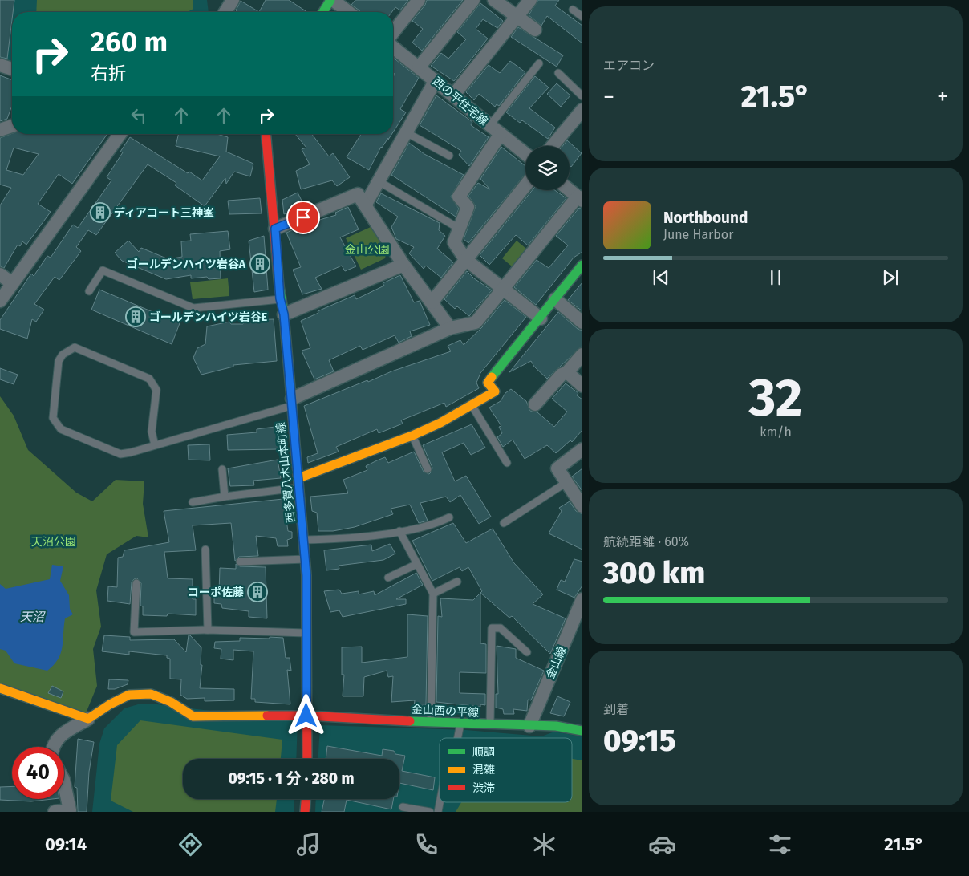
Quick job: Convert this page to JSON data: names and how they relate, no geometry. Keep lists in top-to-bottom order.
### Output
{
  "streets": {
    "street": [
      "西の平住宅線",
      "西多賀八木山本町線",
      "金山線",
      "金山西の平線"
    ]
  },
  "crossings": [
    ["西多賀八木山本町線", "金山西の平線"],
    ["金山線", "金山西の平線"]
  ],
  "water": ["天沼"],
  "parks": ["金山公園", "天沼公園"],
  "places": {
    "building": [
      "ディアコート三神峯",
      "ゴールデンハイツ岩谷A",
      "ゴールデンハイツ岩谷E",
      "コーポ佐藤"
    ]
  },
  "legend": ["順調", "混雑", "渋滞"],
  "page": {
    "tile": [
      "エアコン",
      ["32", "km/h"],
      ["航続距離 · 60%", "300 km"],
      ["到着", "09:15"]
    ],
    "turn": ["260 m", "右折"],
    "heat": ["−", "21.5°", "+"],
    "song": ["Northbound", "June Harbor"],
    "limit": "40",
    "trip": "09:15 · 1 分 · 280 m",
    "tabs": ["09:14", "21.5°"]
  }
}
